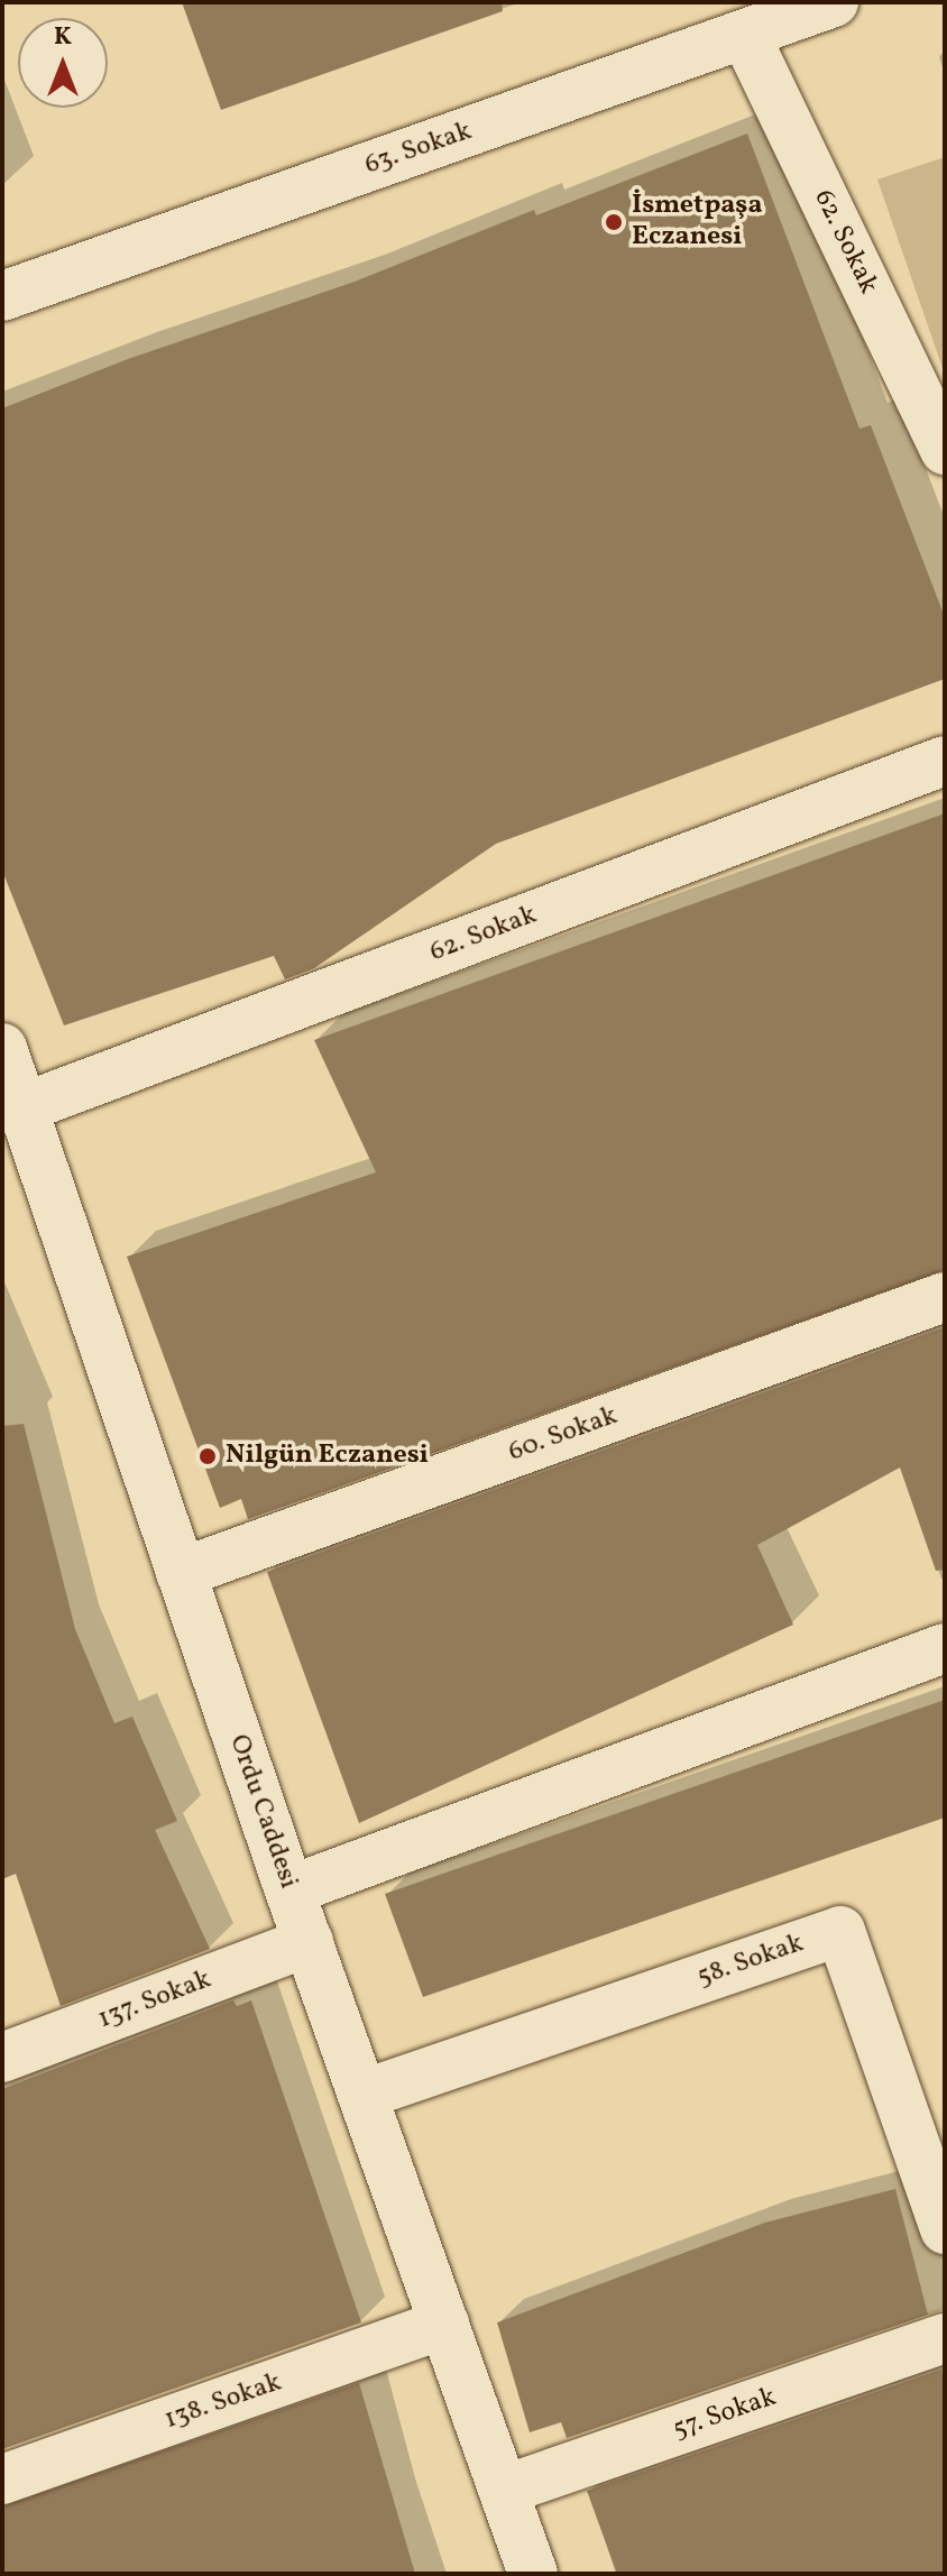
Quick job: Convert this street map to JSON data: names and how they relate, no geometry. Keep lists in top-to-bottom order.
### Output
{
  "streets": {
    "street": [
      "63. Sokak",
      "62. Sokak",
      "60. Sokak",
      "Ordu Caddesi",
      "58. Sokak",
      "137. Sokak",
      "138. Sokak",
      "57. Sokak"
    ]
  },
  "crossings": [
    ["63. Sokak", "62. Sokak"],
    ["62. Sokak", "Ordu Caddesi"],
    ["60. Sokak", "Ordu Caddesi"],
    ["Ordu Caddesi", "58. Sokak"],
    ["Ordu Caddesi", "137. Sokak"],
    ["Ordu Caddesi", "138. Sokak"],
    ["Ordu Caddesi", "57. Sokak"]
  ],
  "places": ["İsmetpaşa Eczanesi", "Nilgün Eczanesi"],
  "north": "top"
}
